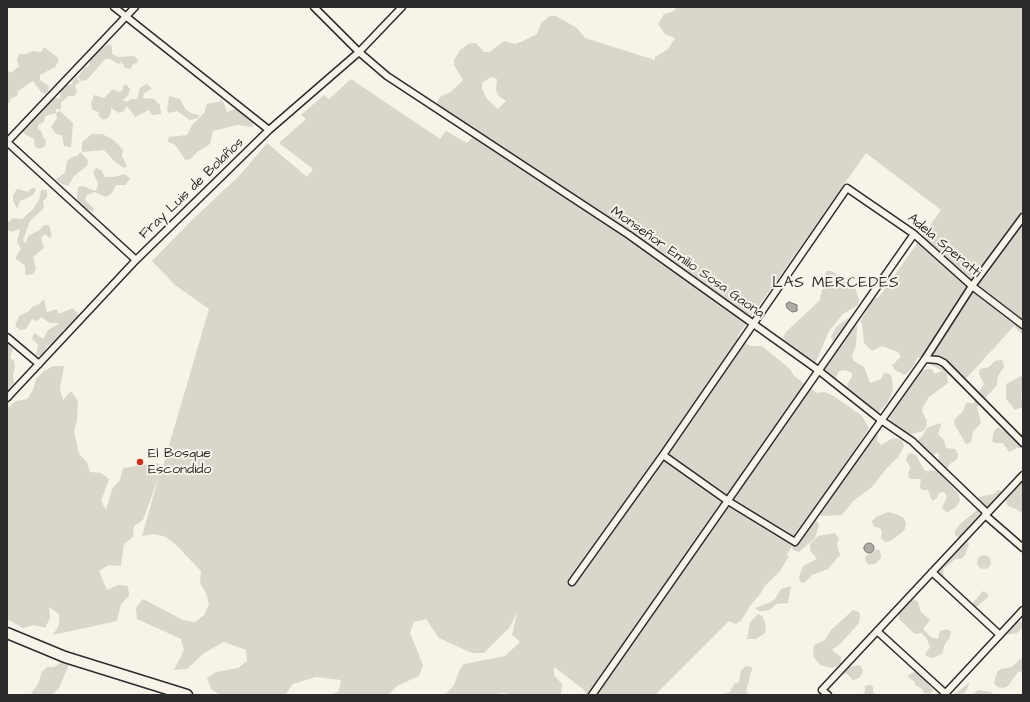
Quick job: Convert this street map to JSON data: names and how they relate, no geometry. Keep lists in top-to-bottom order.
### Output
{
  "streets": {
    "street": ["Fray Luis de Bolaños", "Adela Speratti", "Monseñor Emilio Sosa Gaona"]
  },
  "crossings": [
    ["Fray Luis de Bolaños", "Monseñor Emilio Sosa Gaona"],
    ["Adela Speratti", "Monseñor Emilio Sosa Gaona"]
  ],
  "districts": ["LAS MERCEDES"],
  "places": ["El Bosque Escondido"]
}
